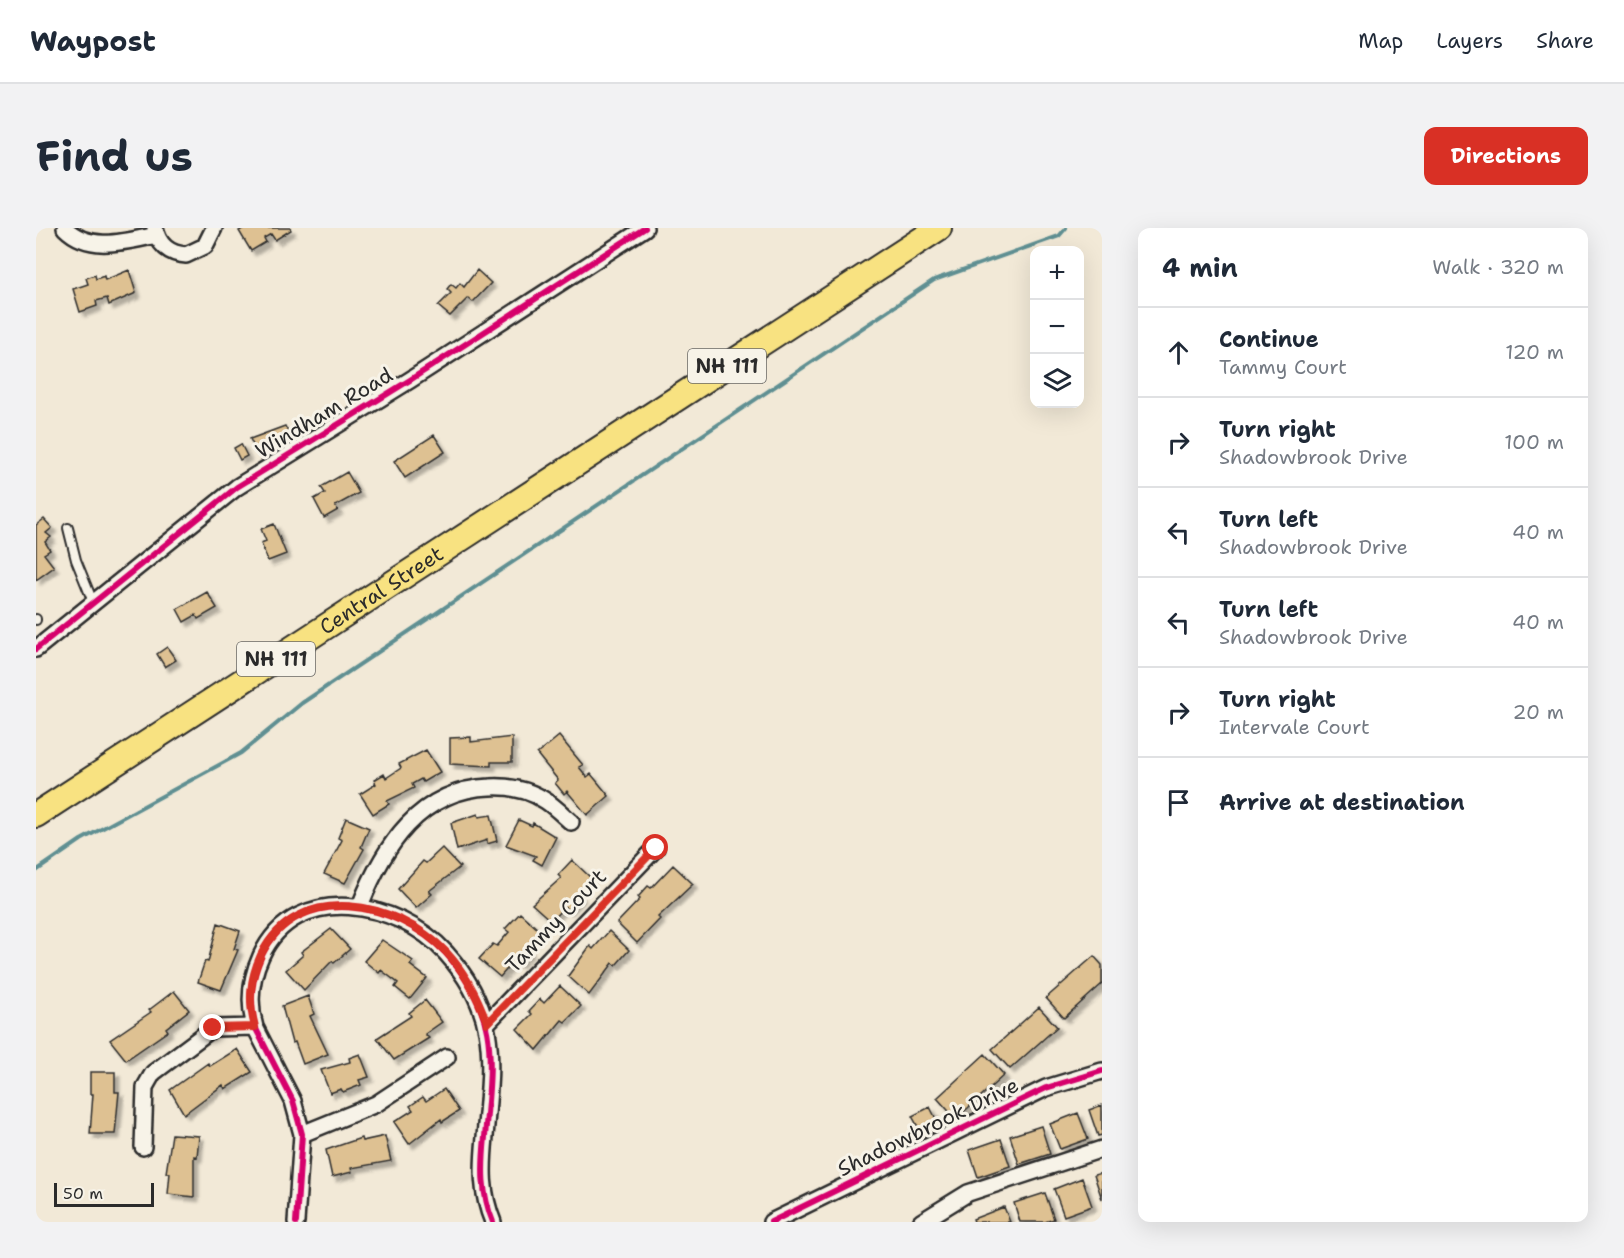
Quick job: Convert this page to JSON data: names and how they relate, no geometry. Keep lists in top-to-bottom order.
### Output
{
  "streets": {
    "main road": ["NH 111", "Central Street"],
    "street": ["Windham Road", "Tammy Court", "Shadowbrook Drive"]
  },
  "scale_bar": "50 m",
  "page": {
    "header": "Waypost",
    "nav": ["Map", "Layers", "Share"],
    "buttons": "Directions",
    "title": "Find us",
    "heading": ["4 min", "Walk · 320 m"],
    "map_buttons": ["+", "−"],
    "list": [
      ["Continue", "Tammy Court", "120 m"],
      ["Turn right", "Shadowbrook Drive", "100 m"],
      ["Turn left", "Shadowbrook Drive", "40 m"],
      ["Turn left", "Shadowbrook Drive", "40 m"],
      ["Turn right", "Intervale Court", "20 m"],
      "Arrive at destination"
    ],
    "scale": "50 m"
  }
}
